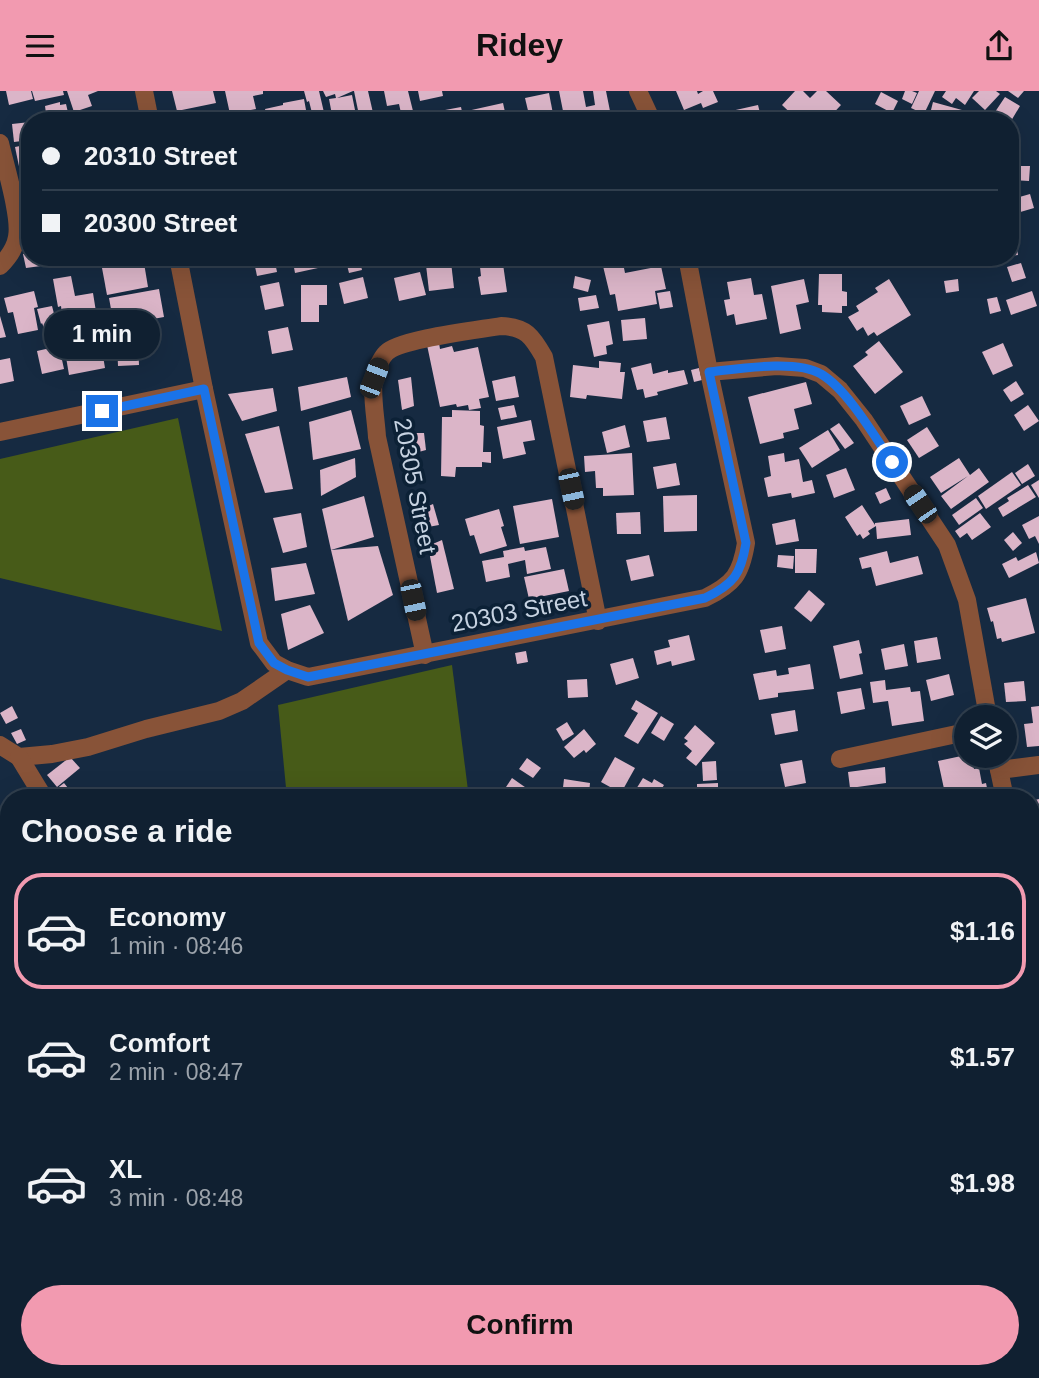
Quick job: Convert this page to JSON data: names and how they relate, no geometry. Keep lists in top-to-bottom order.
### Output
{
  "streets": {
    "street": ["20305 Street", "20303 Street"]
  },
  "crossings": [
    ["20305 Street", "20303 Street"]
  ],
  "page": {
    "header": "Ridey",
    "banner": ["20310 Street", "20300 Street"],
    "bubble": "1 min",
    "heading": "Choose a ride",
    "list": [
      {
        "name": "Economy",
        "note": "1 min · 08:46",
        "value": "$1.16"
      },
      {
        "name": "Comfort",
        "note": "2 min · 08:47",
        "value": "$1.57"
      },
      {
        "name": "XL",
        "note": "3 min · 08:48",
        "value": "$1.98"
      }
    ],
    "buttons": "Confirm"
  }
}
